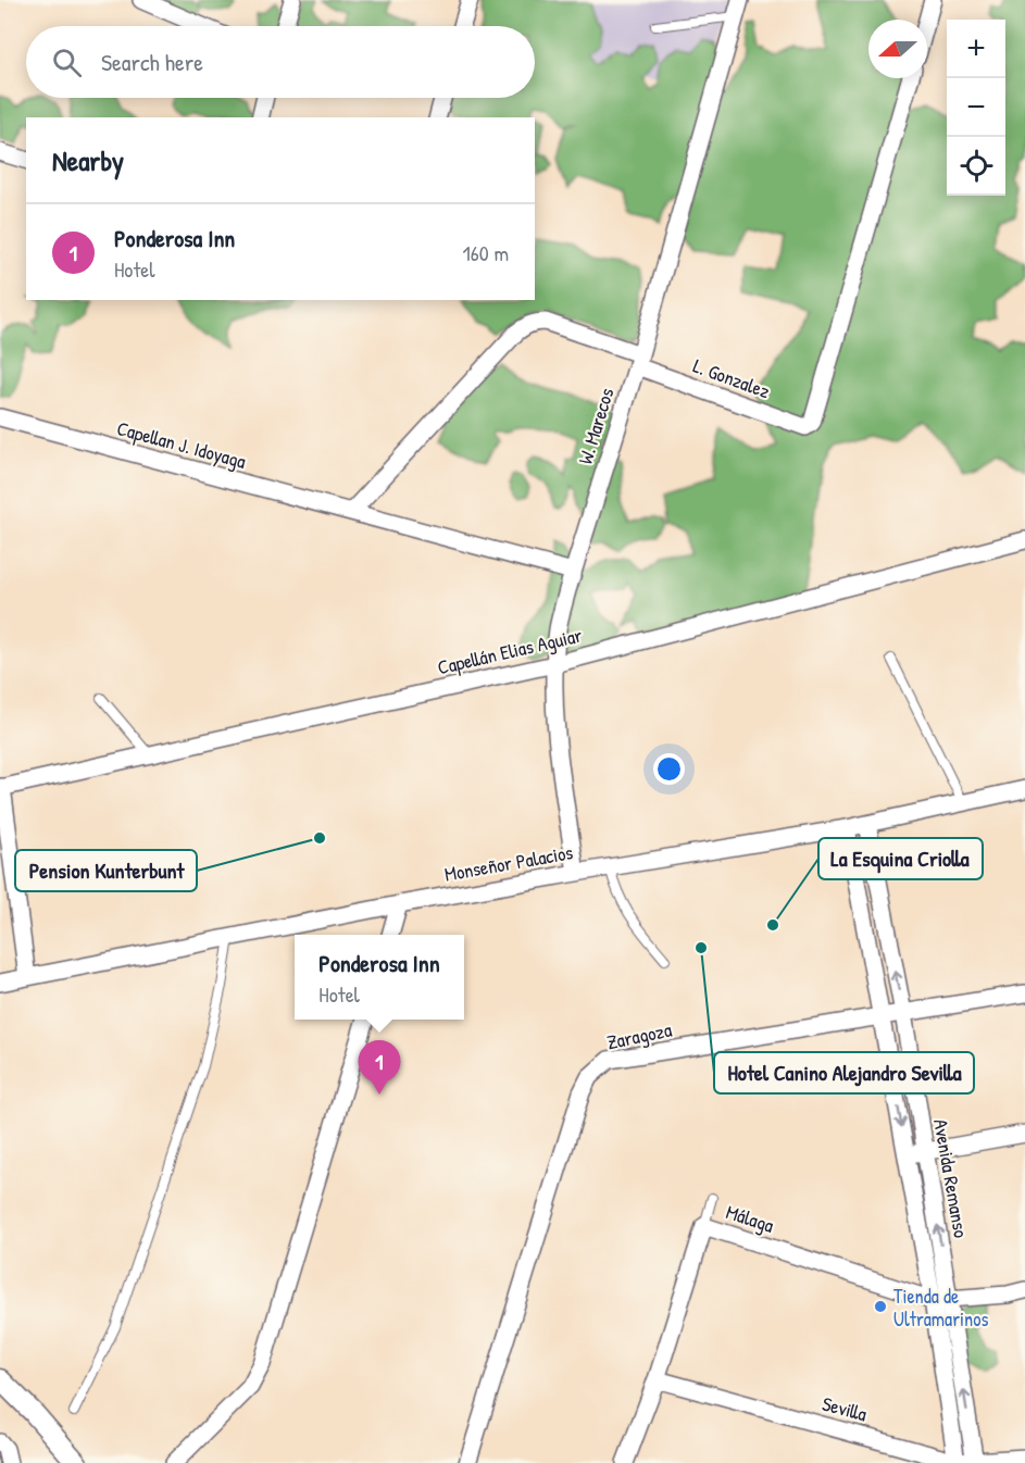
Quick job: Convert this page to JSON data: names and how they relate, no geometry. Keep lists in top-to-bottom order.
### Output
{
  "streets": {
    "street": [
      "L. Gonzalez",
      "W. Marecos",
      "Capellan J. Idoyaga",
      "Capellán Elias Aguiar",
      "Monseñor Palacios",
      "Zaragoza",
      "Avenida Remanso",
      "Málaga",
      "Sevilla"
    ]
  },
  "crossings": [
    ["L. Gonzalez", "W. Marecos"],
    ["L. Gonzalez", "Capellan J. Idoyaga"],
    ["W. Marecos", "Capellan J. Idoyaga"],
    ["W. Marecos", "Capellán Elias Aguiar"],
    ["W. Marecos", "Monseñor Palacios"],
    ["Monseñor Palacios", "Avenida Remanso"],
    ["Zaragoza", "Avenida Remanso"],
    ["Avenida Remanso", "Málaga"],
    ["Avenida Remanso", "Sevilla"],
    ["Málaga", "Sevilla"]
  ],
  "places": [
    "Pension Kunterbunt",
    "La Esquina Criolla",
    "Hotel Canino Alejandro Sevilla",
    "Tienda de Ultramarinos"
  ],
  "north": "left",
  "page": {
    "map_buttons": ["+", "−"],
    "search": "Search here",
    "heading": "Nearby",
    "list": [
      {
        "mark": "1",
        "name": "Ponderosa Inn",
        "note": "Hotel",
        "value": "160 m"
      }
    ],
    "popup": ["Ponderosa Inn", "Hotel"],
    "pins": "1"
  }
}
